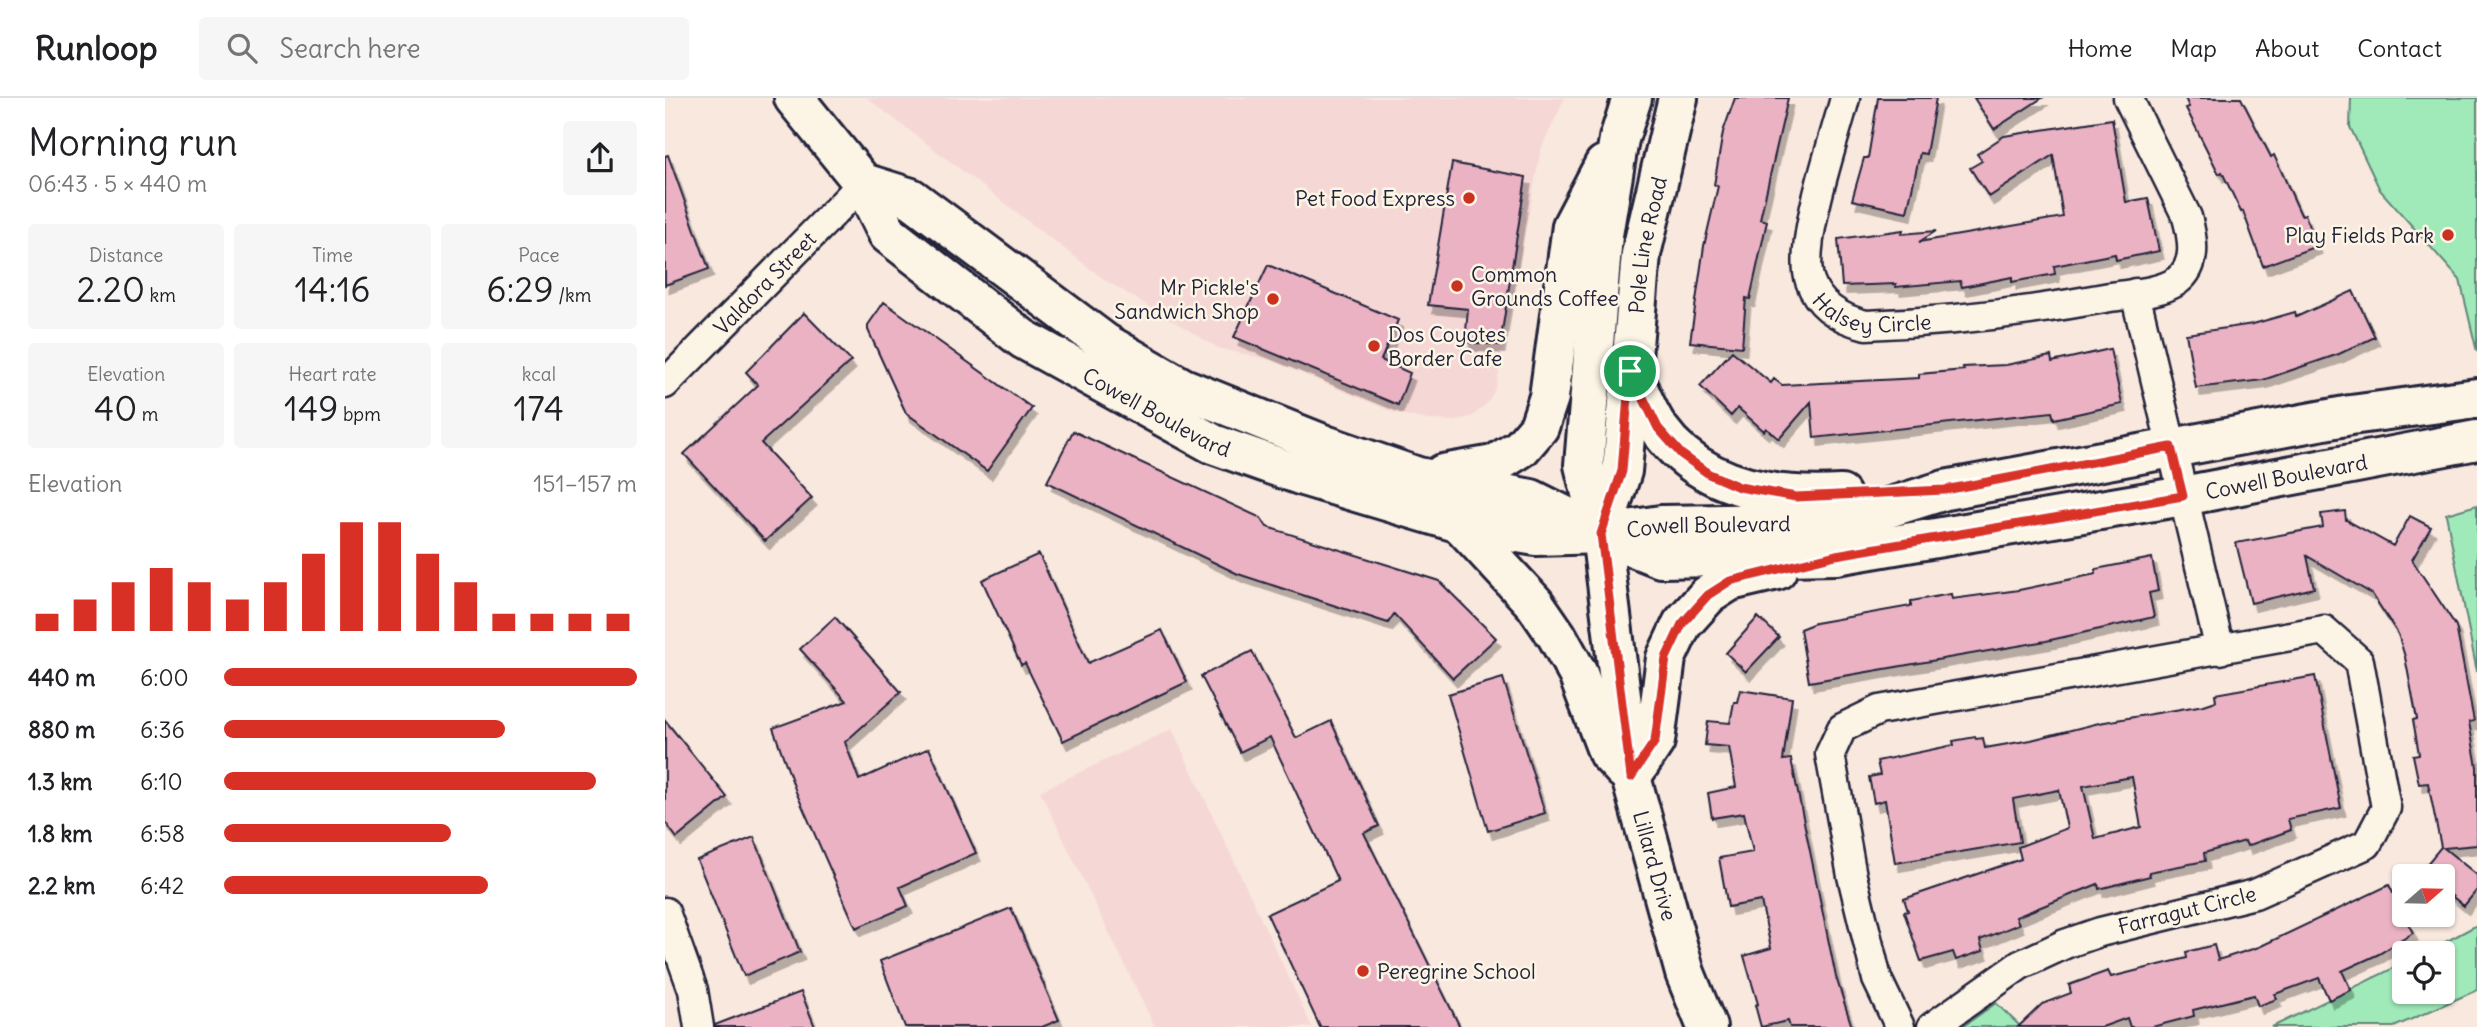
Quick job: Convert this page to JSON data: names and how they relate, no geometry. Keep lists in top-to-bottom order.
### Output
{
  "streets": {
    "main road": ["Pole Line Road", "Cowell Boulevard", "Lillard Drive"],
    "street": ["Valdora Street", "Halsey Circle", "Farragut Circle"]
  },
  "crossings": [
    ["Pole Line Road", "Cowell Boulevard"],
    ["Pole Line Road", "Lillard Drive"],
    ["Valdora Street", "Cowell Boulevard"],
    ["Cowell Boulevard", "Lillard Drive"]
  ],
  "places": [
    "Pet Food Express",
    "Play Fields Park",
    "Common Grounds Coffee",
    "Mr Pickle's Sandwich Shop",
    "Dos Coyotes Border Cafe",
    "Peregrine School"
  ],
  "north": "right",
  "page": {
    "header": "Runloop",
    "search": "Search here",
    "nav": [
      "Home",
      "Map",
      "About",
      "Contact"
    ],
    "heading": ["Morning run", "06:43 · 5 × 440 m"],
    "stats": [
      ["Distance", "2.20 km"],
      ["Time", "14:16"],
      ["Pace", "6:29 /km"],
      ["Elevation", "40 m"],
      ["Heart rate", "149 bpm"],
      ["kcal", "174"]
    ],
    "chart": ["Elevation", "151–157 m"],
    "list": [
      {
        "name": "440 m",
        "note": "6:00"
      },
      {
        "name": "880 m",
        "note": "6:36"
      },
      {
        "name": "1.3 km",
        "note": "6:10"
      },
      {
        "name": "1.8 km",
        "note": "6:58"
      },
      {
        "name": "2.2 km",
        "note": "6:42"
      }
    ]
  }
}
